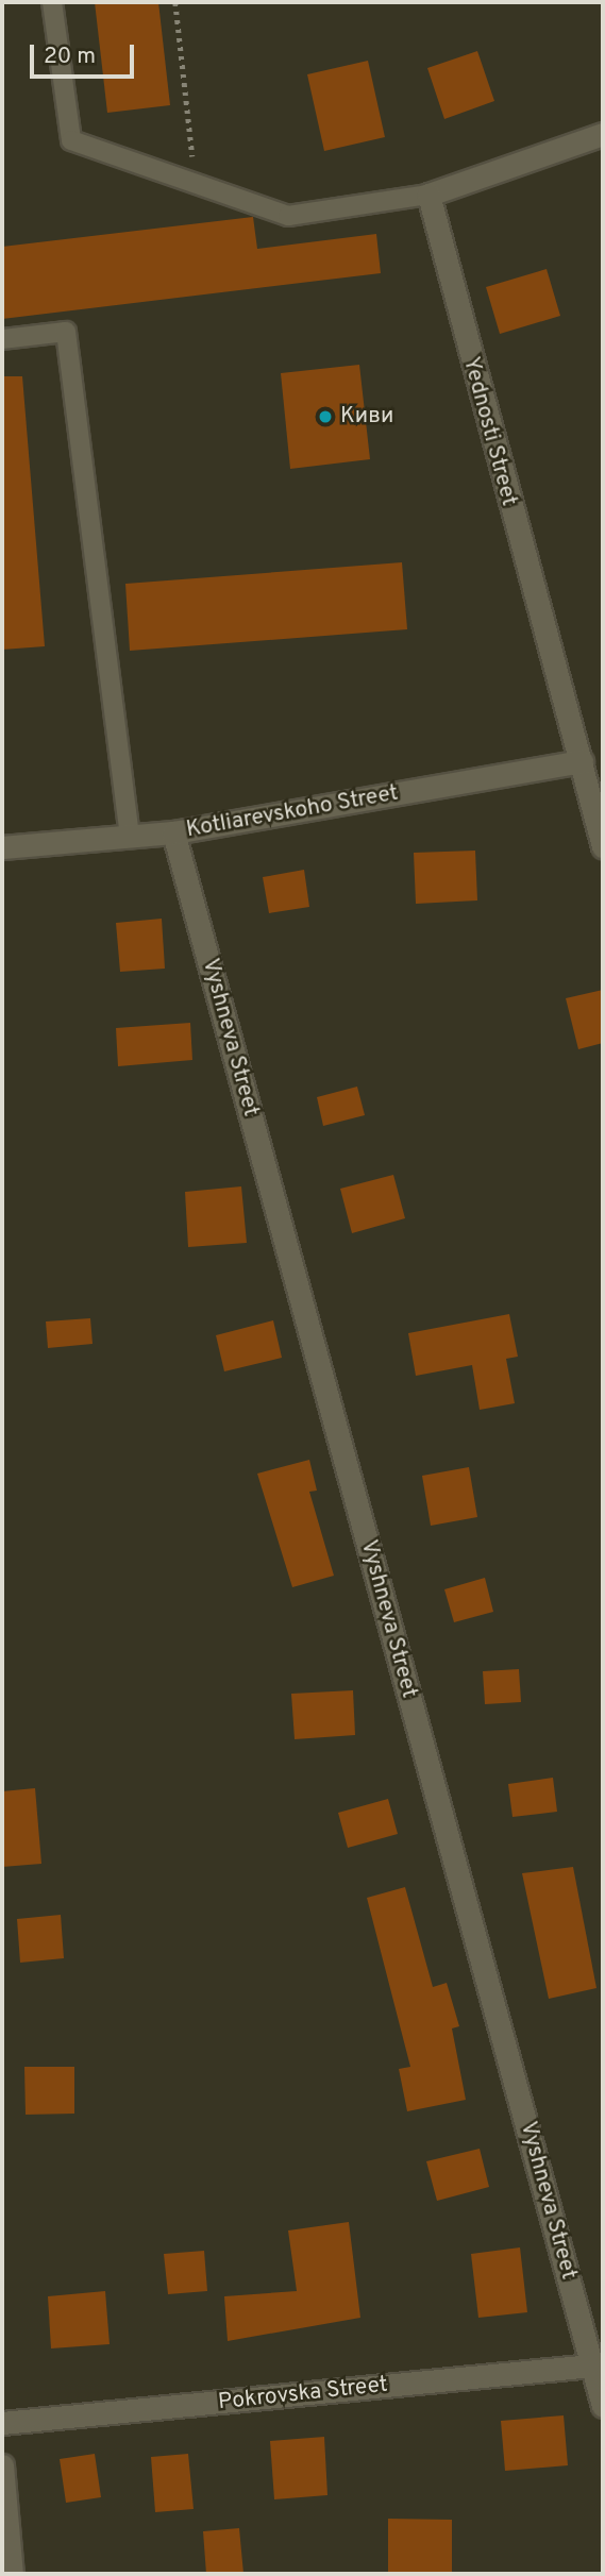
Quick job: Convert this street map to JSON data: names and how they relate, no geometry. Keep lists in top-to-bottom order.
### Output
{
  "streets": {
    "street": [
      "Yednosti Street",
      "Kotliarevskoho Street",
      "Vyshneva Street",
      "Pokrovska Street"
    ]
  },
  "crossings": [
    ["Yednosti Street", "Kotliarevskoho Street"],
    ["Kotliarevskoho Street", "Vyshneva Street"],
    ["Vyshneva Street", "Pokrovska Street"]
  ],
  "places": ["Киви"],
  "scale_bar": "20 m"
}
